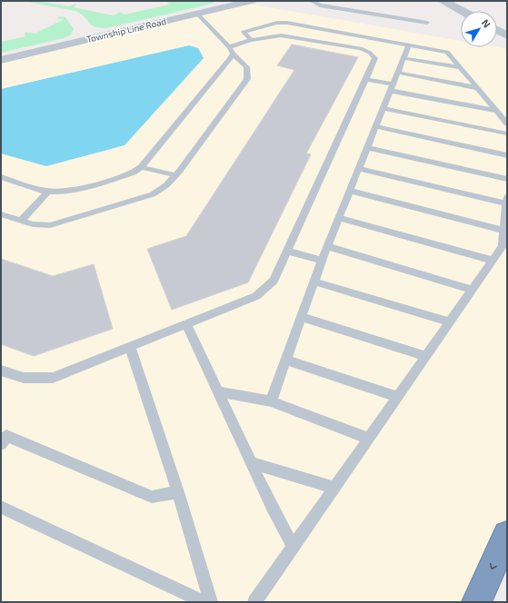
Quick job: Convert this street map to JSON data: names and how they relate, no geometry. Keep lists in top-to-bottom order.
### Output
{
  "streets": {
    "street": ["Township Line Road"]
  },
  "north": "top right"
}
